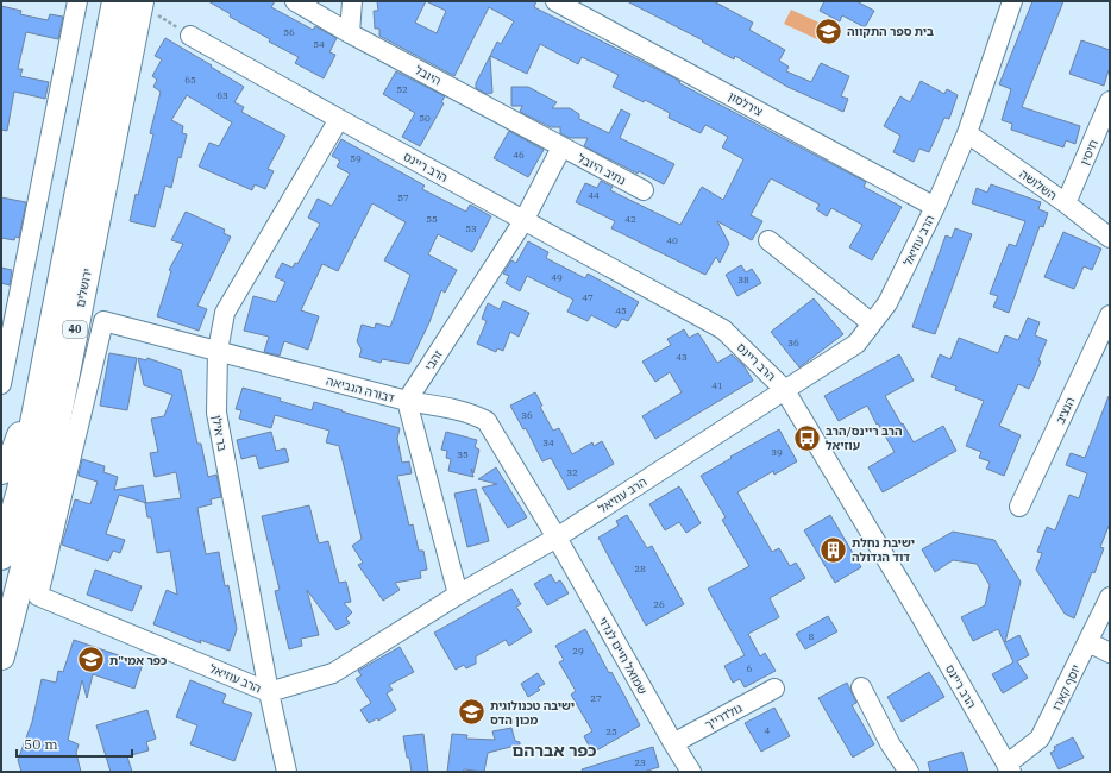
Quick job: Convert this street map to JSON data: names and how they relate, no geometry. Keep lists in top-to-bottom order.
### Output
{
  "streets": {
    "highway": ["ירושלים", "40"],
    "street": [
      "היובל",
      "צירלסון",
      "חיסין",
      "הרב ריינס",
      "נתיב היובל",
      "השלושה",
      "הרב עוזיאל",
      "זהבי",
      "דבורה הנביאה",
      "הנציב",
      "בר אילן",
      "שמואל חיים לנדוי",
      "יוסף קארו",
      "גולדרייך"
    ]
  },
  "crossings": [
    ["היובל", "נתיב היובל"],
    ["היובל", "זהבי"],
    ["צירלסון", "הרב עוזיאל"],
    ["חיסין", "השלושה"],
    ["הרב ריינס", "הרב עוזיאל"],
    ["הרב ריינס", "זהבי"],
    ["הרב ריינס", "בר אילן"],
    ["הרב ריינס", "יוסף קארו"],
    ["נתיב היובל", "זהבי"],
    ["השלושה", "הרב עוזיאל"],
    ["הרב עוזיאל", "דבורה הנביאה"],
    ["הרב עוזיאל", "בר אילן"],
    ["הרב עוזיאל", "שמואל חיים לנדוי"],
    ["זהבי", "דבורה הנביאה"],
    ["דבורה הנביאה", "בר אילן"],
    ["דבורה הנביאה", "שמואל חיים לנדוי"],
    ["שמואל חיים לנדוי", "גולדרייך"]
  ],
  "districts": ["כפר אברהם"],
  "places": {
    "school or university": ["בית ספר התקווה", "כפר אמי\"ת", "ישיבה טכנולוגית מכון הדס"],
    "bus stop": ["הרב ריינס/הרב עוזיאל"],
    "building": ["ישיבת נחלת דוד הגדולה"]
  },
  "house_numbers": [
    "56",
    "54",
    "65",
    "52",
    "63",
    "50",
    "46",
    "59",
    "44",
    "57",
    "55",
    "42",
    "53",
    "40",
    "49",
    "38",
    "47",
    "45",
    "36",
    "43",
    "41",
    "36",
    "34",
    "39",
    "35",
    "32",
    "28",
    "26",
    "8",
    "29",
    "6",
    "27",
    "4",
    "25",
    "23"
  ],
  "scale_bar": "50 m"
}
